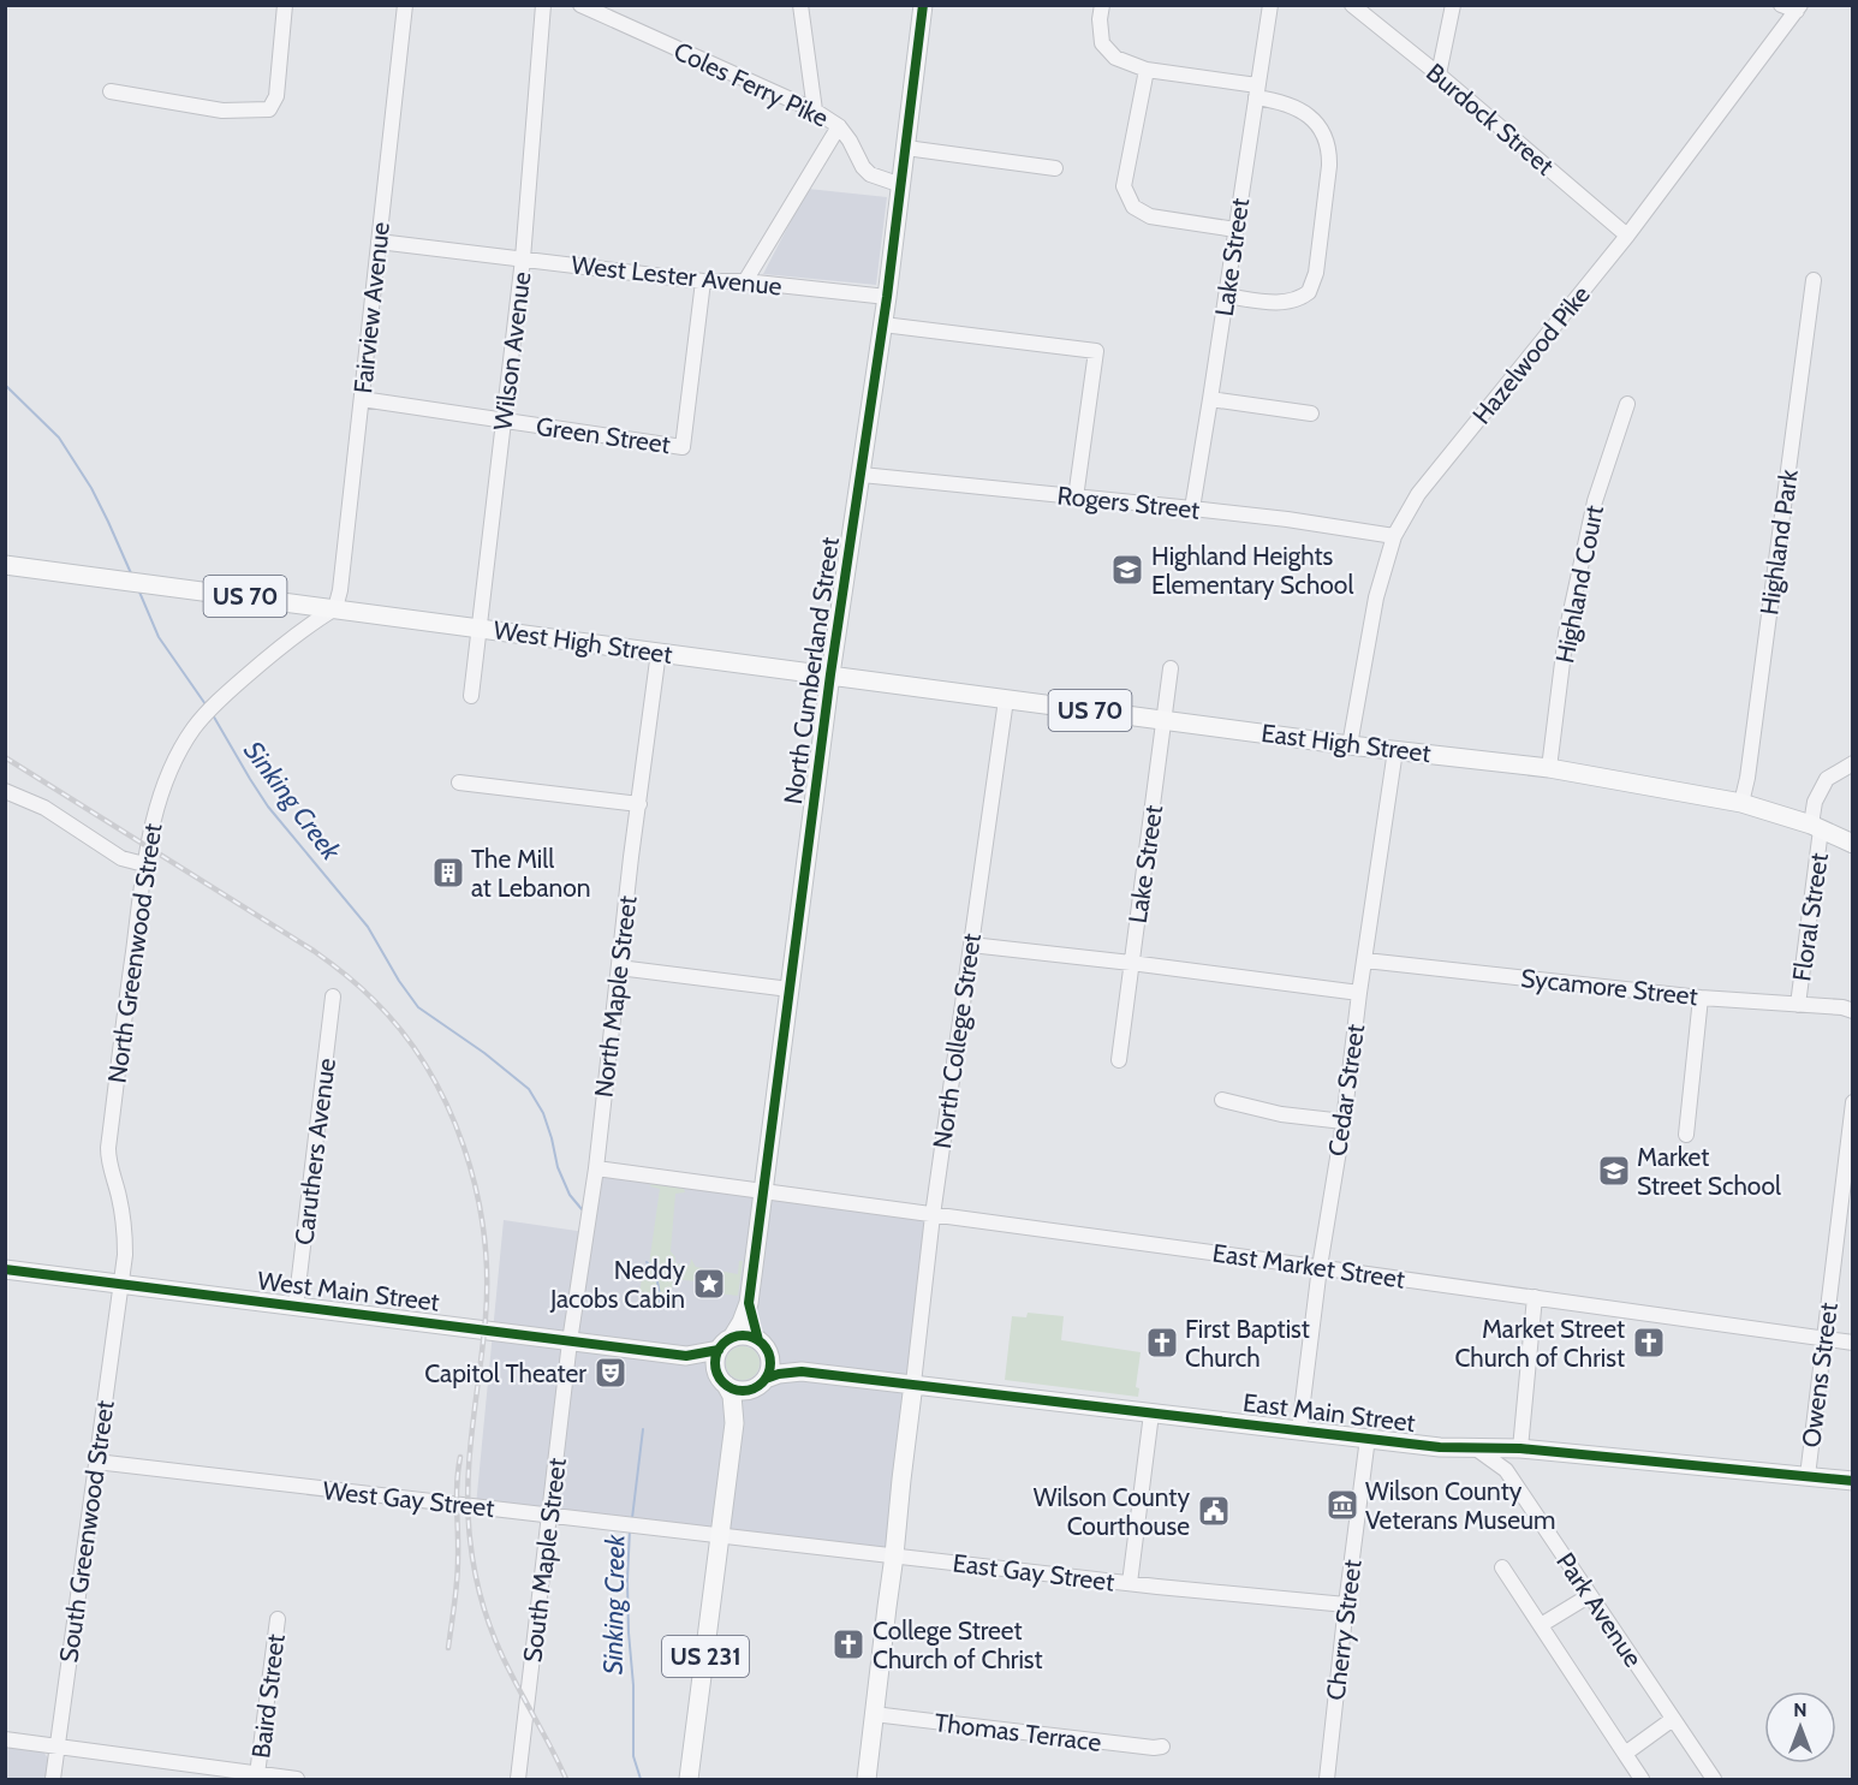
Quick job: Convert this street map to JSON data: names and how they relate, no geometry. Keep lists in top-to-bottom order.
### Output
{
  "streets": {
    "main road": [
      "US 70",
      "West High Street",
      "North Cumberland Street",
      "East High Street",
      "West Main Street",
      "East Main Street",
      "US 231"
    ],
    "street": [
      "Coles Ferry Pike",
      "Burdock Street",
      "Lake Street",
      "West Lester Avenue",
      "Fairview Avenue",
      "Wilson Avenue",
      "Hazelwood Pike",
      "Green Street",
      "Rogers Street",
      "Highland Park",
      "Highland Court",
      "Floral Street",
      "North Greenwood Street",
      "Sycamore Street",
      "North Maple Street",
      "North College Street",
      "Cedar Street",
      "Caruthers Avenue",
      "East Market Street",
      "Owens Street",
      "West Gay Street",
      "South Greenwood Street",
      "South Maple Street",
      "East Gay Street",
      "Park Avenue",
      "Cherry Street",
      "Baird Street",
      "Thomas Terrace"
    ]
  },
  "crossings": [
    ["Coles Ferry Pike", "North Cumberland Street"],
    ["Burdock Street", "Hazelwood Pike"],
    ["Lake Street", "Rogers Street"],
    ["Lake Street", "East High Street"],
    ["West Lester Avenue", "Fairview Avenue"],
    ["West Lester Avenue", "Wilson Avenue"],
    ["West Lester Avenue", "Green Street"],
    ["West Lester Avenue", "North Cumberland Street"],
    ["Fairview Avenue", "Green Street"],
    ["Fairview Avenue", "US 70"],
    ["Fairview Avenue", "West High Street"],
    ["Fairview Avenue", "North Greenwood Street"],
    ["Wilson Avenue", "Green Street"],
    ["Wilson Avenue", "West High Street"],
    ["Hazelwood Pike", "Rogers Street"],
    ["Hazelwood Pike", "East High Street"],
    ["Rogers Street", "North Cumberland Street"],
    ["Highland Park", "East High Street"],
    ["Highland Court", "East High Street"],
    ["US 70", "West High Street"],
    ["US 70", "North Greenwood Street"],
    ["West High Street", "North Cumberland Street"],
    ["West High Street", "East High Street"],
    ["West High Street", "North Greenwood Street"],
    ["West High Street", "North Maple Street"],
    ["North Cumberland Street", "East High Street"],
    ["North Cumberland Street", "East Market Street"],
    ["North Cumberland Street", "West Main Street"],
    ["North Cumberland Street", "East Main Street"],
    ["North Cumberland Street", "US 231"],
    ["East High Street", "Floral Street"],
    ["East High Street", "North College Street"],
    ["East High Street", "Cedar Street"],
    ["Floral Street", "Sycamore Street"],
    ["North Greenwood Street", "West Main Street"],
    ["North Greenwood Street", "South Greenwood Street"],
    ["Sycamore Street", "Cedar Street"],
    ["North Maple Street", "East Market Street"],
    ["North Maple Street", "West Main Street"],
    ["North Maple Street", "South Maple Street"],
    ["North College Street", "East Market Street"],
    ["North College Street", "East Main Street"],
    ["Cedar Street", "East Market Street"],
    ["Cedar Street", "East Main Street"],
    ["Caruthers Avenue", "West Main Street"],
    ["East Market Street", "Owens Street"],
    ["West Main Street", "East Main Street"],
    ["West Main Street", "South Greenwood Street"],
    ["West Main Street", "South Maple Street"],
    ["West Main Street", "US 231"],
    ["Owens Street", "East Main Street"],
    ["East Main Street", "Park Avenue"],
    ["East Main Street", "Cherry Street"],
    ["East Main Street", "US 231"],
    ["West Gay Street", "South Greenwood Street"],
    ["West Gay Street", "South Maple Street"],
    ["West Gay Street", "East Gay Street"],
    ["West Gay Street", "US 231"],
    ["East Gay Street", "Cherry Street"],
    ["East Gay Street", "US 231"]
  ],
  "water": ["Sinking Creek"],
  "places": {
    "school or university": ["Highland Heights Elementary School", "Market Street School"],
    "building": ["The Mill at Lebanon"],
    "place": ["Neddy Jacobs Cabin"],
    "church": ["First Baptist Church", "Market Street Church of Christ", "College Street Church of Christ"],
    "theatre": ["Capitol Theater"],
    "museum": ["Wilson County Veterans Museum"],
    "public building": ["Wilson County Courthouse"]
  },
  "north": "top"
}
